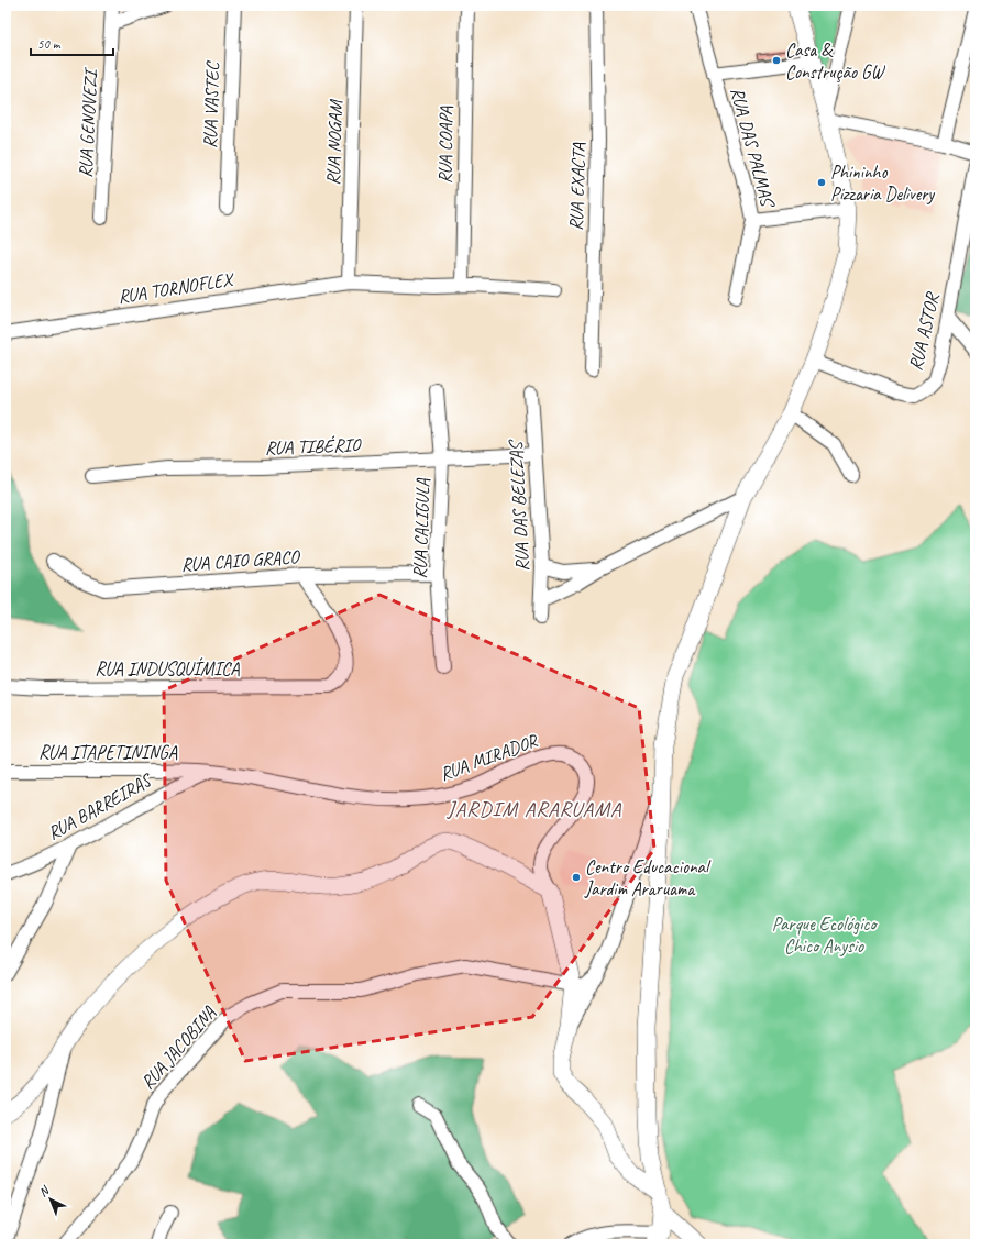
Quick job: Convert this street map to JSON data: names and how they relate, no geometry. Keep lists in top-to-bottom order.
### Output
{
  "streets": {
    "street": [
      "RUA VASTEC",
      "RUA GENOVEZI",
      "RUA NOGAM",
      "RUA COAPA",
      "RUA DAS PALMAS",
      "RUA EXACTA",
      "RUA TORNOFLEX",
      "RUA ASTOR",
      "RUA TIBÉRIO",
      "RUA DAS BELEZAS",
      "RUA CALIGULA",
      "RUA CAIO GRACO",
      "RUA INDUSQUÍMICA",
      "RUA ITAPETININGA",
      "RUA MIRADOR",
      "RUA BARREIRAS",
      "RUA JACOBINA"
    ]
  },
  "crossings": [
    ["RUA NOGAM", "RUA TORNOFLEX"],
    ["RUA TIBÉRIO", "RUA DAS BELEZAS"],
    ["RUA TIBÉRIO", "RUA CALIGULA"],
    ["RUA CALIGULA", "RUA CAIO GRACO"],
    ["RUA CAIO GRACO", "RUA INDUSQUÍMICA"],
    ["RUA ITAPETININGA", "RUA MIRADOR"],
    ["RUA ITAPETININGA", "RUA BARREIRAS"],
    ["RUA MIRADOR", "RUA BARREIRAS"]
  ],
  "districts": ["JARDIM ARARUAMA"],
  "parks": ["Parque Ecológico Chico Anysio"],
  "places": ["Casa & Construção GW", "Phininho Pizzaria Delivery", "Centro Educacional Jardim Araruama"],
  "scale_bar": "50 m",
  "north": "top left"
}
